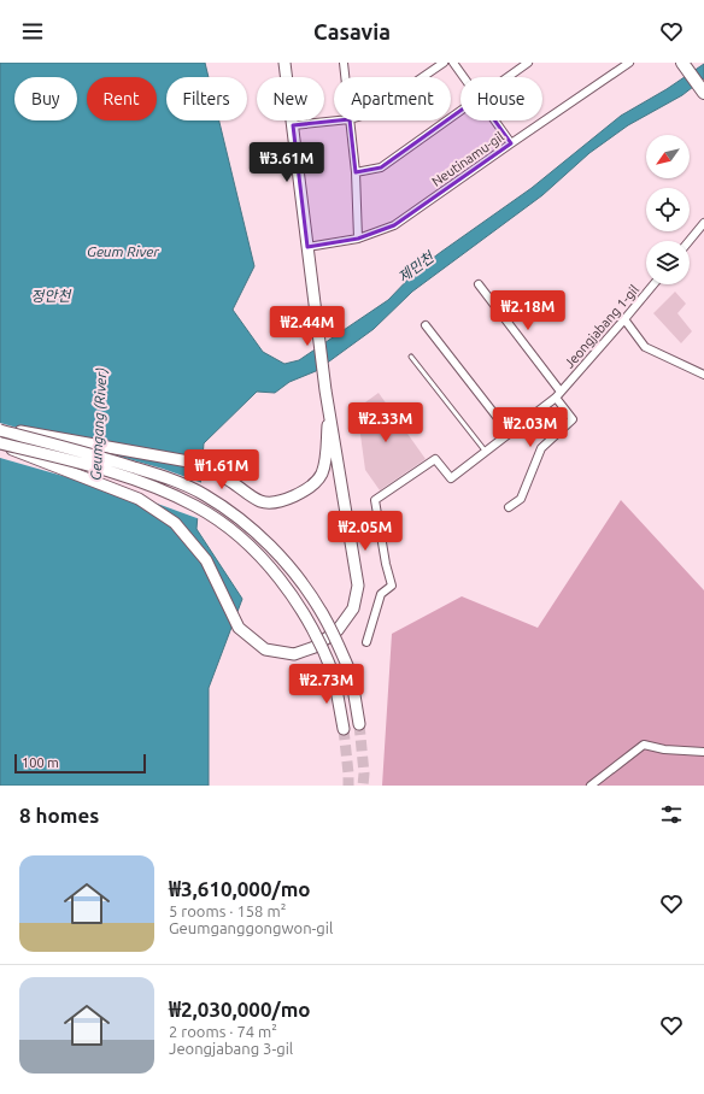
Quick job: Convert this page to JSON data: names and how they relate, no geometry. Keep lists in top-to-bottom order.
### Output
{
  "streets": {
    "street": ["Neutinamu-gil", "Jeongjabang 1-gil"]
  },
  "water": [
    "Geum River",
    "제민천",
    "정안천",
    "Geumgang (River)"
  ],
  "scale_bar": "100 m",
  "north": "bottom left",
  "page": {
    "header": "Casavia",
    "chip": [
      "Buy",
      "Rent",
      "Filters",
      "New",
      "Apartment",
      "House"
    ],
    "price": [
      "₩3.61M",
      "₩2.18M",
      "₩2.44M",
      "₩2.33M",
      "₩2.03M",
      "₩1.61M",
      "₩2.05M",
      "₩2.73M"
    ],
    "scale": "100 m",
    "heading": "8 homes",
    "list": [
      {
        "name": "₩3,610,000/mo",
        "note": "5 rooms · 158 m² · Geumganggongwon-gil"
      },
      {
        "name": "₩2,030,000/mo",
        "note": "2 rooms · 74 m² · Jeongjabang 3-gil"
      }
    ]
  }
}
